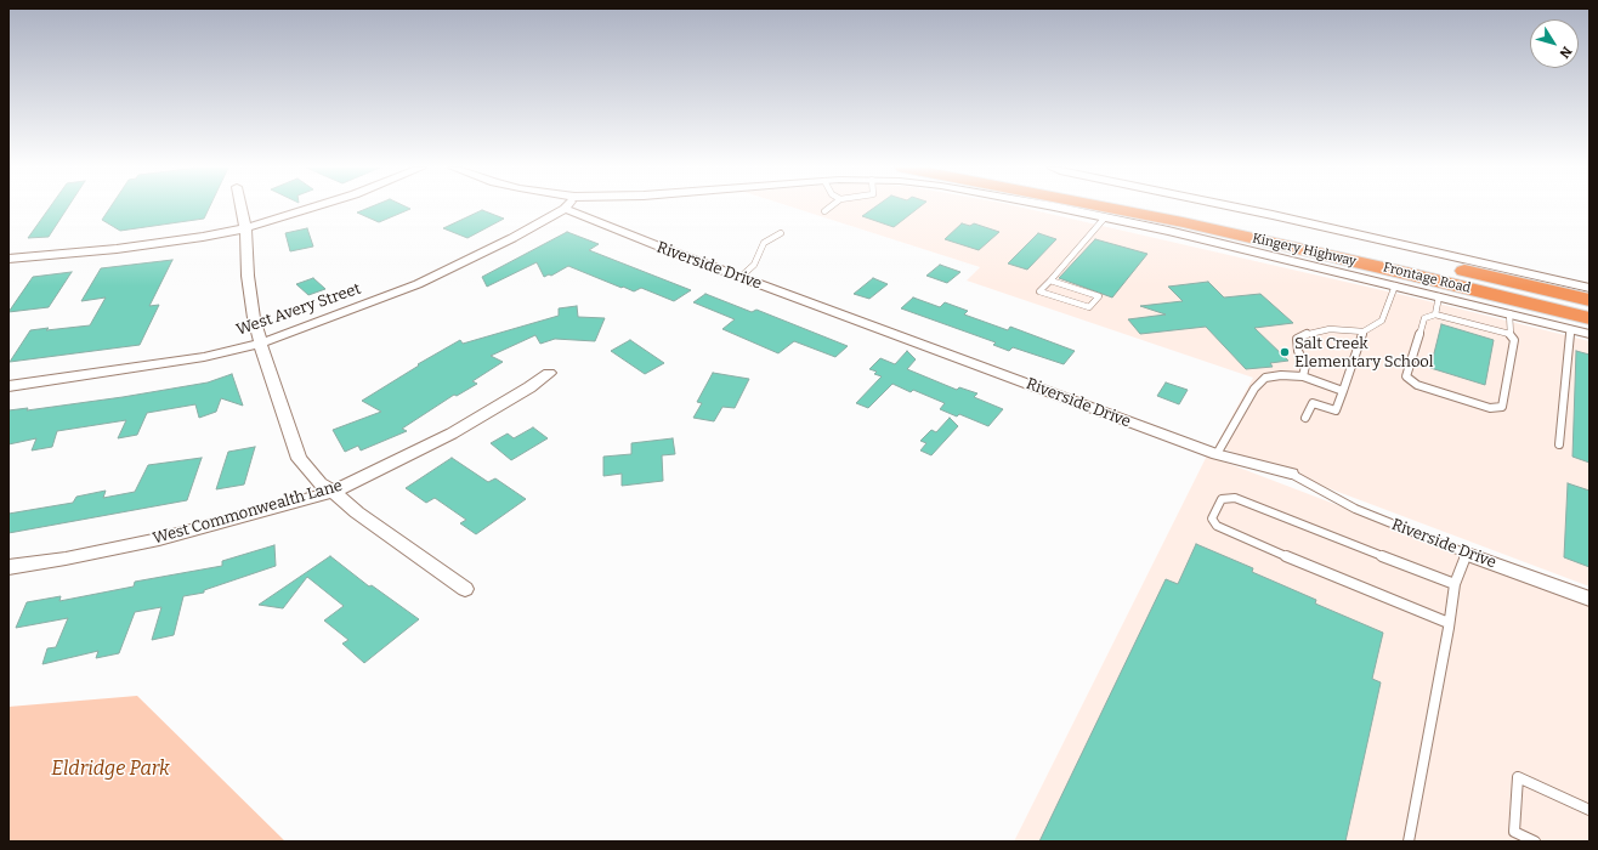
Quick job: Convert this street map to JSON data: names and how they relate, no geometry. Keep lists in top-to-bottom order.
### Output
{
  "streets": {
    "highway": ["Kingery Highway"],
    "street": [
      "Riverside Drive",
      "Frontage Road",
      "West Avery Street",
      "West Commonwealth Lane"
    ]
  },
  "crossings": [
    ["Riverside Drive", "West Avery Street"]
  ],
  "parks": ["Eldridge Park"],
  "places": ["Salt Creek Elementary School"],
  "north": "bottom right"
}
